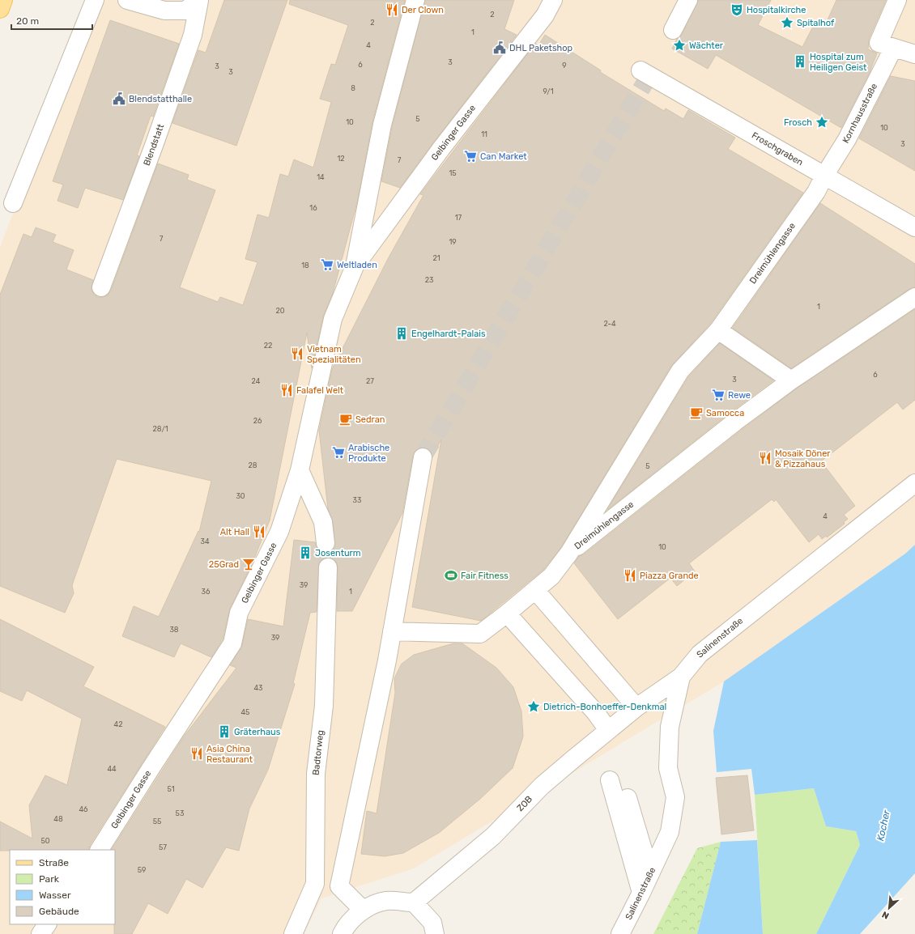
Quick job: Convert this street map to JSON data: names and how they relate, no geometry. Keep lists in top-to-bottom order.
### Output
{
  "streets": {
    "street": [
      "Kornhausstraße",
      "Gelbinger Gasse",
      "Blendstatt",
      "Froschgraben",
      "Dreimühlengasse",
      "Salinenstraße",
      "Badtorweg",
      "ZOB"
    ]
  },
  "crossings": [
    ["Kornhausstraße", "Froschgraben"],
    ["Kornhausstraße", "Dreimühlengasse"],
    ["Froschgraben", "Dreimühlengasse"],
    ["Salinenstraße", "ZOB"]
  ],
  "water": ["Kocher"],
  "places": {
    "restaurant": [
      "Der Clown",
      "Vietnam Spezialitäten",
      "Falafel Welt",
      "Mosaik Döner & Pizzahaus",
      "Alt Hall",
      "Piazza Grande",
      "Asia China Restaurant"
    ],
    "theatre": ["Hospitalkirche"],
    "place": [
      "Spitalhof",
      "Wächter",
      "Frosch",
      "Dietrich-Bonhoeffer-Denkmal"
    ],
    "public building": ["DHL Paketshop", "Blendstatthalle"],
    "building": [
      "Hospital zum Heiligen Geist",
      "Engelhardt-Palais",
      "Josenturm",
      "Gräterhaus"
    ],
    "supermarket": [
      "Can Market",
      "Weltladen",
      "Rewe",
      "Arabische Produkte"
    ],
    "cafe": ["Samocca", "Sedran"],
    "bar": ["25Grad"],
    "sports": ["Fair Fitness"]
  },
  "house_numbers": [
    "2",
    "2",
    "1",
    "4",
    "3",
    "6",
    "9",
    "3",
    "3",
    "8",
    "9/1",
    "5",
    "10",
    "10",
    "11",
    "3",
    "12",
    "7",
    "15",
    "14",
    "16",
    "17",
    "7",
    "19",
    "21",
    "18",
    "23",
    "1",
    "20",
    "2-4",
    "22",
    "6",
    "3",
    "24",
    "27",
    "26",
    "28/1",
    "28",
    "5",
    "30",
    "33",
    "4",
    "34",
    "10",
    "39",
    "36",
    "1",
    "38",
    "39",
    "43",
    "45",
    "42",
    "44",
    "51",
    "46",
    "53",
    "48",
    "55",
    "50",
    "57",
    "59"
  ],
  "legend": [
    "Straße",
    "Park",
    "Wasser",
    "Gebäude"
  ],
  "scale_bar": "20 m",
  "north": "bottom left"
}
